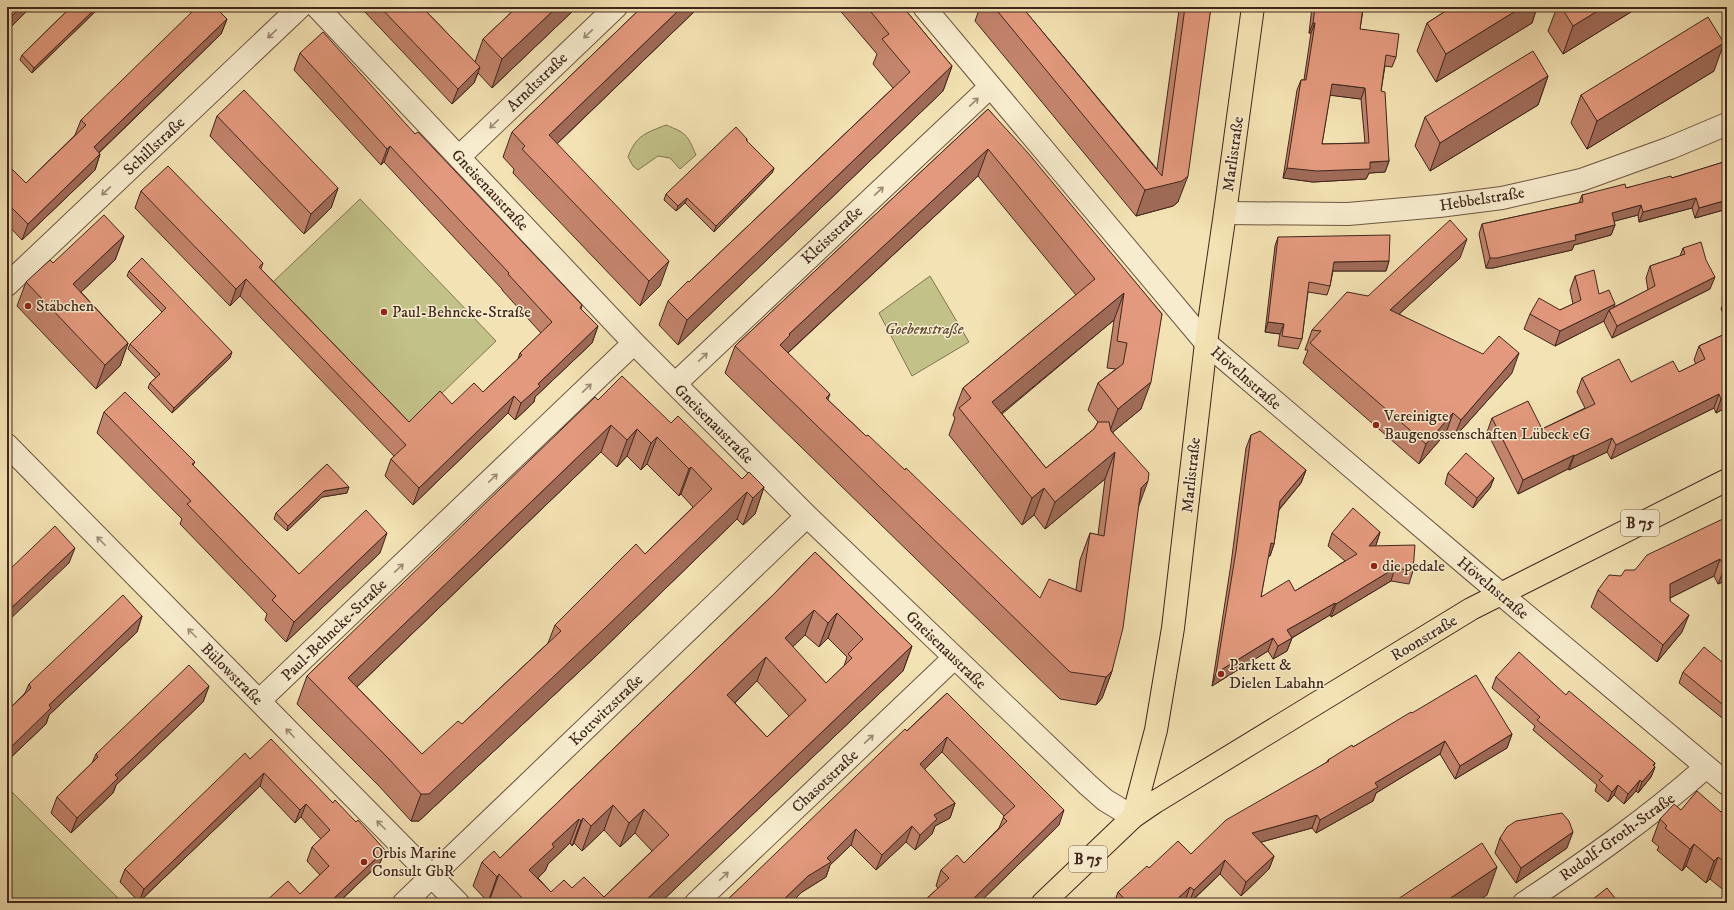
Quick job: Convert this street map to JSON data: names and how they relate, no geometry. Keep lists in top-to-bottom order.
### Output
{
  "streets": {
    "main road": ["Marlistraße", "B 75", "Roonstraße"],
    "street": [
      "Arndtstraße",
      "Schillstraße",
      "Gneisenaustraße",
      "Hebbelstraße",
      "Kleiststraße",
      "Hövelnstraße",
      "Paul-Behncke-Straße",
      "Bülowstraße",
      "Kottwitzstraße",
      "Chasotstraße",
      "Rudolf-Groth-Straße"
    ]
  },
  "crossings": [
    ["Arndtstraße", "Gneisenaustraße"],
    ["Marlistraße", "Gneisenaustraße"],
    ["Marlistraße", "Hebbelstraße"],
    ["Marlistraße", "Hövelnstraße"],
    ["Marlistraße", "B 75"],
    ["Marlistraße", "Roonstraße"],
    ["Gneisenaustraße", "Kleiststraße"],
    ["Gneisenaustraße", "B 75"],
    ["Gneisenaustraße", "Paul-Behncke-Straße"],
    ["Gneisenaustraße", "Roonstraße"],
    ["Gneisenaustraße", "Kottwitzstraße"],
    ["Gneisenaustraße", "Chasotstraße"],
    ["Hövelnstraße", "Roonstraße"],
    ["Hövelnstraße", "Rudolf-Groth-Straße"],
    ["B 75", "Roonstraße"],
    ["Paul-Behncke-Straße", "Bülowstraße"],
    ["Bülowstraße", "Kottwitzstraße"]
  ],
  "one_way": [
    "Arndtstraße",
    "Schillstraße",
    "Kleiststraße",
    "Paul-Behncke-Straße",
    "Bülowstraße",
    "Chasotstraße"
  ],
  "parks": ["Goebenstraße"],
  "places": [
    "Stäbchen",
    "Paul-Behncke-Straße",
    "Vereinigte Baugenossenschaften Lübeck eG",
    "die pedale",
    "Parkett & Dielen Labahn",
    "Orbis Marine Consult GbR"
  ]
}
